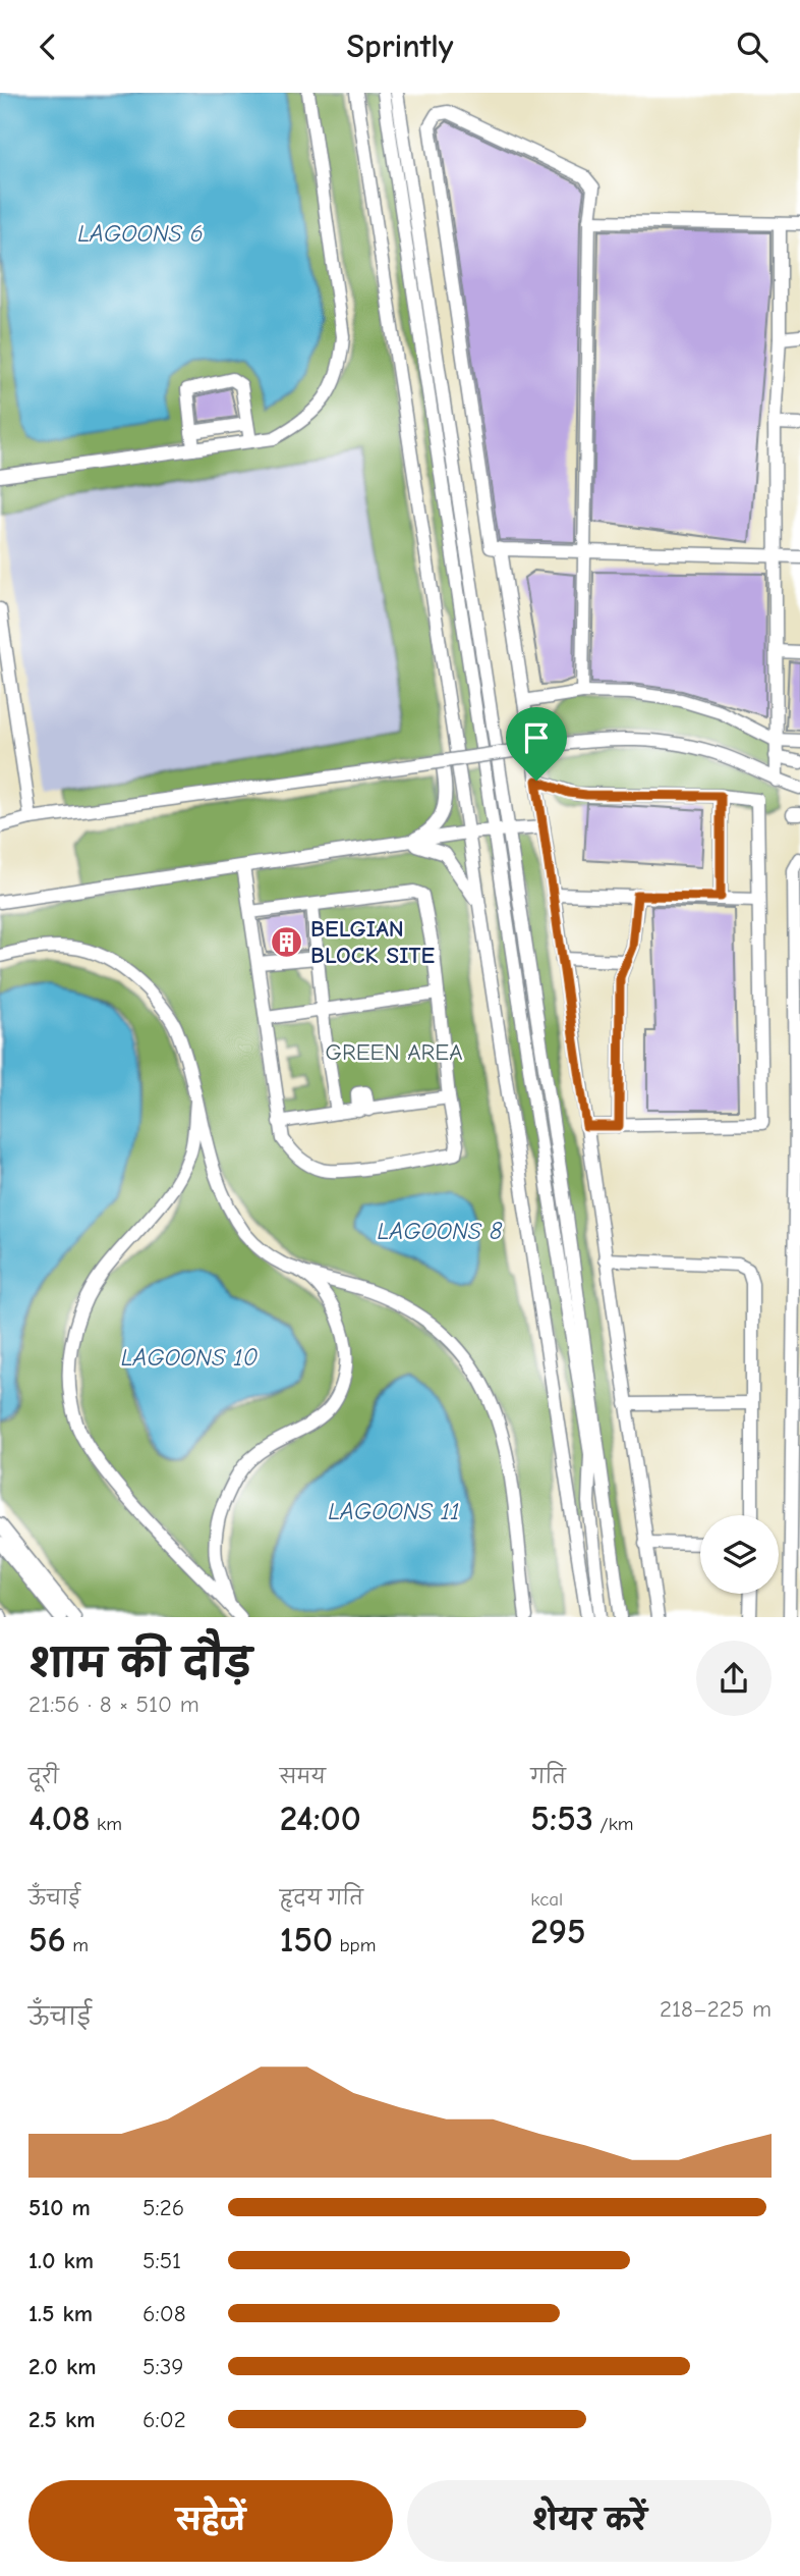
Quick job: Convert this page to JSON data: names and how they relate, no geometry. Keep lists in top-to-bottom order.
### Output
{
  "water": [
    "LAGOONS 6",
    "LAGOONS 8",
    "LAGOONS 10",
    "LAGOONS 11"
  ],
  "parks": ["GREEN AREA"],
  "places": {
    "building": ["BELGIAN BLOCK SITE"]
  },
  "page": {
    "header": "Sprintly",
    "heading": ["शाम की दौड़", "21:56 · 8 × 510 m"],
    "stats": [
      ["दूरी", "4.08 km"],
      ["समय", "24:00"],
      ["गति", "5:53 /km"],
      ["ऊँचाई", "56 m"],
      ["हृदय गति", "150 bpm"],
      ["kcal", "295"]
    ],
    "chart": ["ऊँचाई", "218–225 m"],
    "list": [
      {
        "name": "510 m",
        "note": "5:26"
      },
      {
        "name": "1.0 km",
        "note": "5:51"
      },
      {
        "name": "1.5 km",
        "note": "6:08"
      },
      {
        "name": "2.0 km",
        "note": "5:39"
      },
      {
        "name": "2.5 km",
        "note": "6:02"
      }
    ],
    "buttons": ["सहेजें", "शेयर करें"]
  }
}
